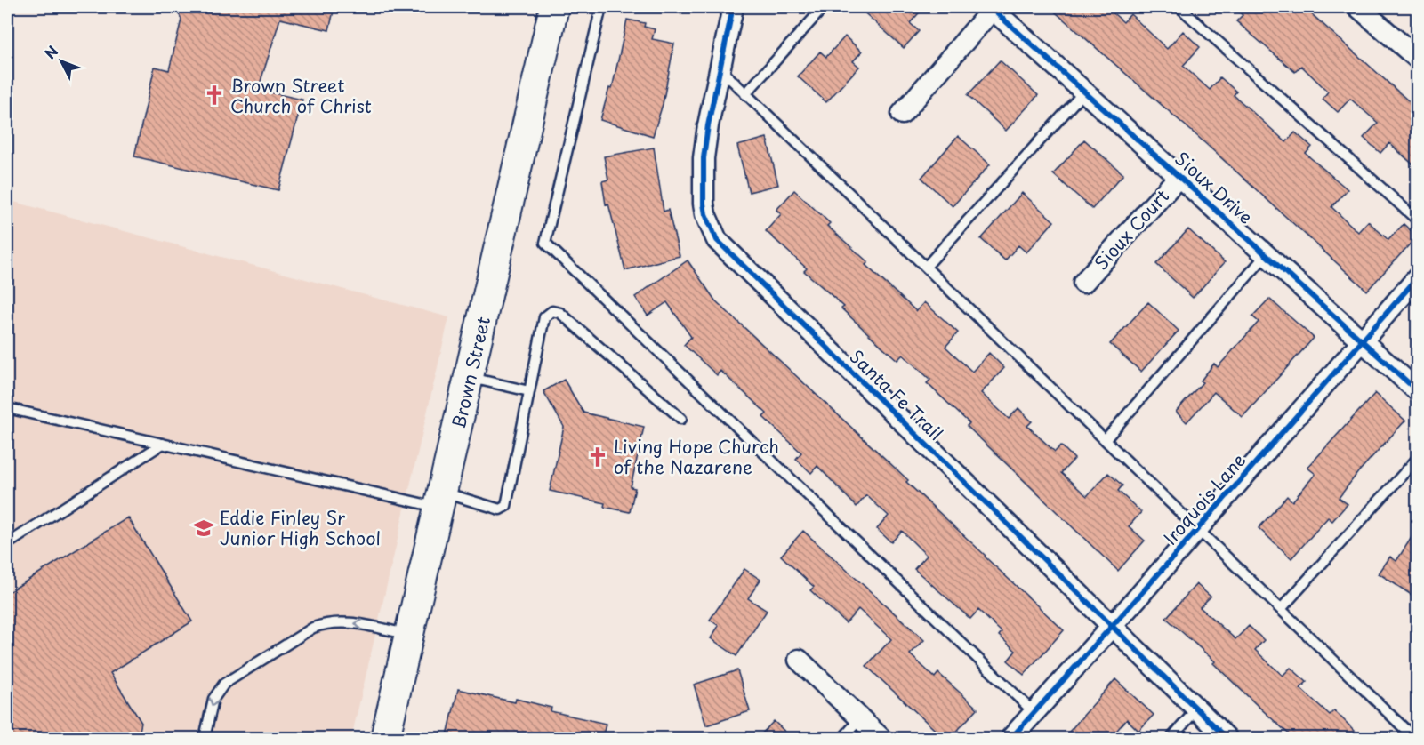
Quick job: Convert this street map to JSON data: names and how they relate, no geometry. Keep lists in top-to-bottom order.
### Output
{
  "streets": {
    "main road": ["Brown Street"],
    "street": [
      "Sioux Drive",
      "Sioux Court",
      "Santa Fe Trail",
      "Iroquois Lane"
    ]
  },
  "crossings": [
    ["Sioux Drive", "Sioux Court"],
    ["Sioux Drive", "Iroquois Lane"],
    ["Santa Fe Trail", "Iroquois Lane"]
  ],
  "places": {
    "church": ["Brown Street Church of Christ", "Living Hope Church of the Nazarene"],
    "school or university": ["Eddie Finley Sr Junior High School"]
  },
  "north": "top left"
}
